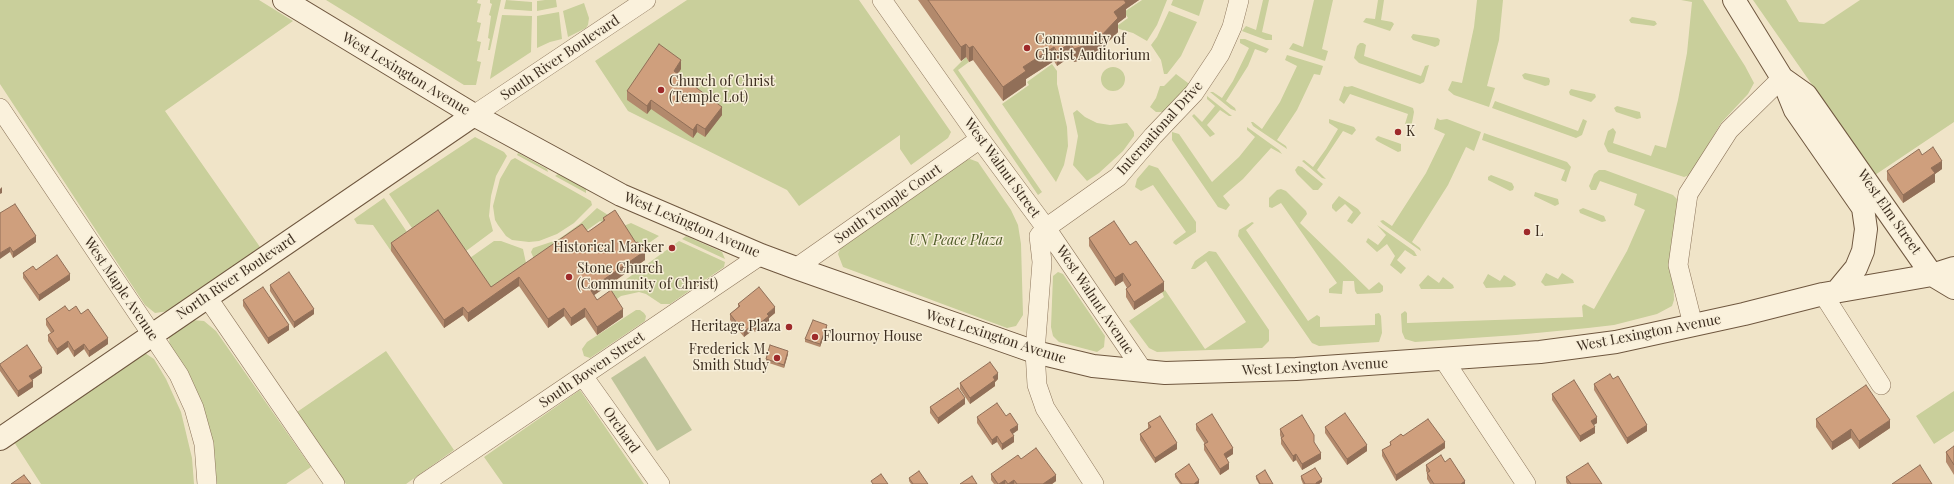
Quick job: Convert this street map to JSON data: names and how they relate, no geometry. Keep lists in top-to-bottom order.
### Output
{
  "streets": {
    "main road": ["West Lexington Avenue", "West Elm Street", "North River Boulevard"],
    "street": [
      "South River Boulevard",
      "International Drive",
      "West Walnut Street",
      "South Temple Court",
      "West Maple Avenue",
      "West Walnut Avenue",
      "South Bowen Street",
      "Orchard"
    ]
  },
  "crossings": [
    ["South River Boulevard", "West Lexington Avenue"],
    ["South River Boulevard", "North River Boulevard"],
    ["West Lexington Avenue", "West Walnut Street"],
    ["West Lexington Avenue", "South Temple Court"],
    ["West Lexington Avenue", "West Elm Street"],
    ["West Lexington Avenue", "North River Boulevard"],
    ["West Lexington Avenue", "West Walnut Avenue"],
    ["West Lexington Avenue", "South Bowen Street"],
    ["International Drive", "West Walnut Street"],
    ["International Drive", "West Walnut Avenue"],
    ["West Walnut Street", "South Temple Court"],
    ["West Walnut Street", "West Walnut Avenue"],
    ["North River Boulevard", "West Maple Avenue"],
    ["South Bowen Street", "Orchard"]
  ],
  "parks": ["UN Peace Plaza"],
  "places": [
    "Community of Christ Auditorium",
    "Church of Christ (Temple Lot)",
    "K",
    "L",
    "Historical Marker",
    "Stone Church (Community of Christ)",
    "Heritage Plaza",
    "Flournoy House",
    "Frederick M. Smith Study"
  ]
}
